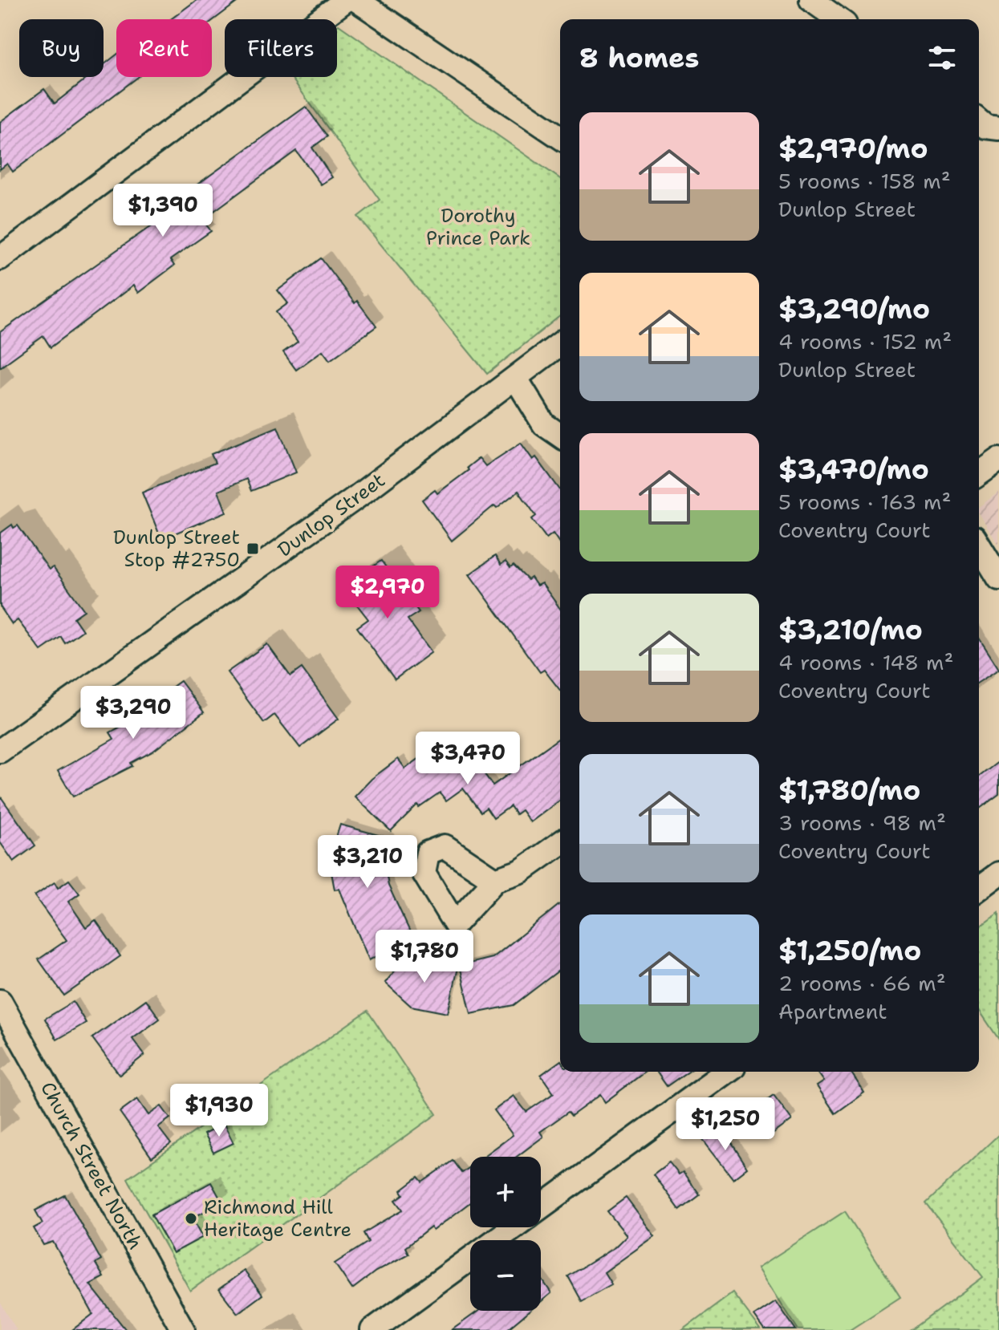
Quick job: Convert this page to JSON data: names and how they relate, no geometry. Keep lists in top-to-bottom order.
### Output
{
  "streets": {
    "street": ["Dunlop Street", "Church Street North"]
  },
  "parks": ["Dorothy Prince Park"],
  "places": {
    "transit": ["Dunlop Street Stop #2750"],
    "other": ["Richmond Hill Heritage Centre"]
  },
  "page": {
    "chip": ["Buy", "Rent", "Filters"],
    "heading": "8 homes",
    "list": [
      {
        "name": "$2,970/mo",
        "note": "5 rooms · 158 m² · Dunlop Street"
      },
      {
        "name": "$3,290/mo",
        "note": "4 rooms · 152 m² · Dunlop Street"
      },
      {
        "name": "$3,470/mo",
        "note": "5 rooms · 163 m² · Coventry Court"
      },
      {
        "name": "$3,210/mo",
        "note": "4 rooms · 148 m² · Coventry Court"
      },
      {
        "name": "$1,780/mo",
        "note": "3 rooms · 98 m² · Coventry Court"
      },
      {
        "name": "$1,250/mo",
        "note": "2 rooms · 66 m² · Apartment"
      }
    ],
    "price": [
      "$1,390",
      "$2,970",
      "$3,290",
      "$3,470",
      "$3,210",
      "$1,780",
      "$1,930",
      "$1,250"
    ],
    "map_buttons": ["+", "−"]
  }
}
